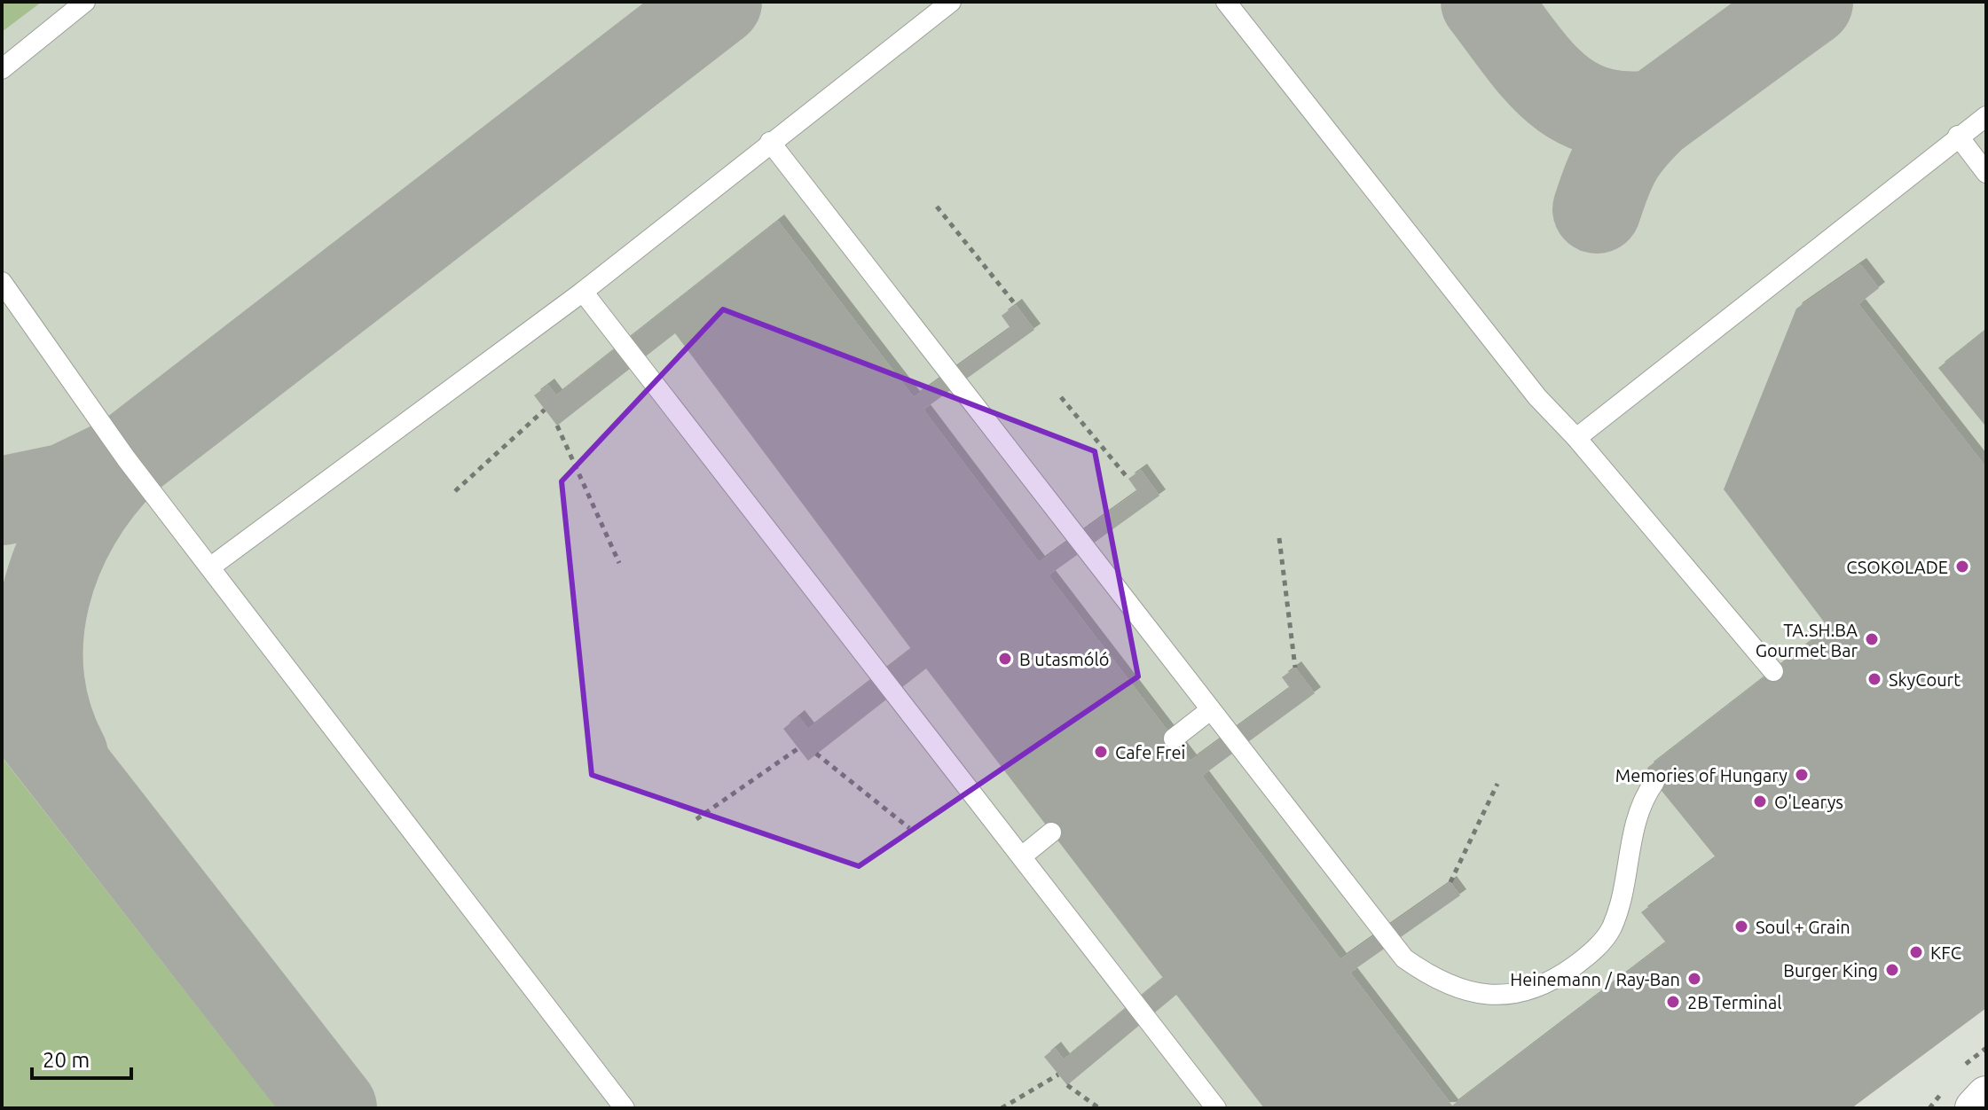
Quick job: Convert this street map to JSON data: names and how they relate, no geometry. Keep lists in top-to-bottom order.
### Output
{
  "places": [
    "CSOKOLADE",
    "TA.SH.BA Gourmet Bar",
    "B utasmóló",
    "SkyCourt",
    "Cafe Frei",
    "Memories of Hungary",
    "O'Learys",
    "Soul + Grain",
    "KFC",
    "Burger King",
    "Heinemann / Ray-Ban",
    "2B Terminal"
  ],
  "scale_bar": "20 m"
}
